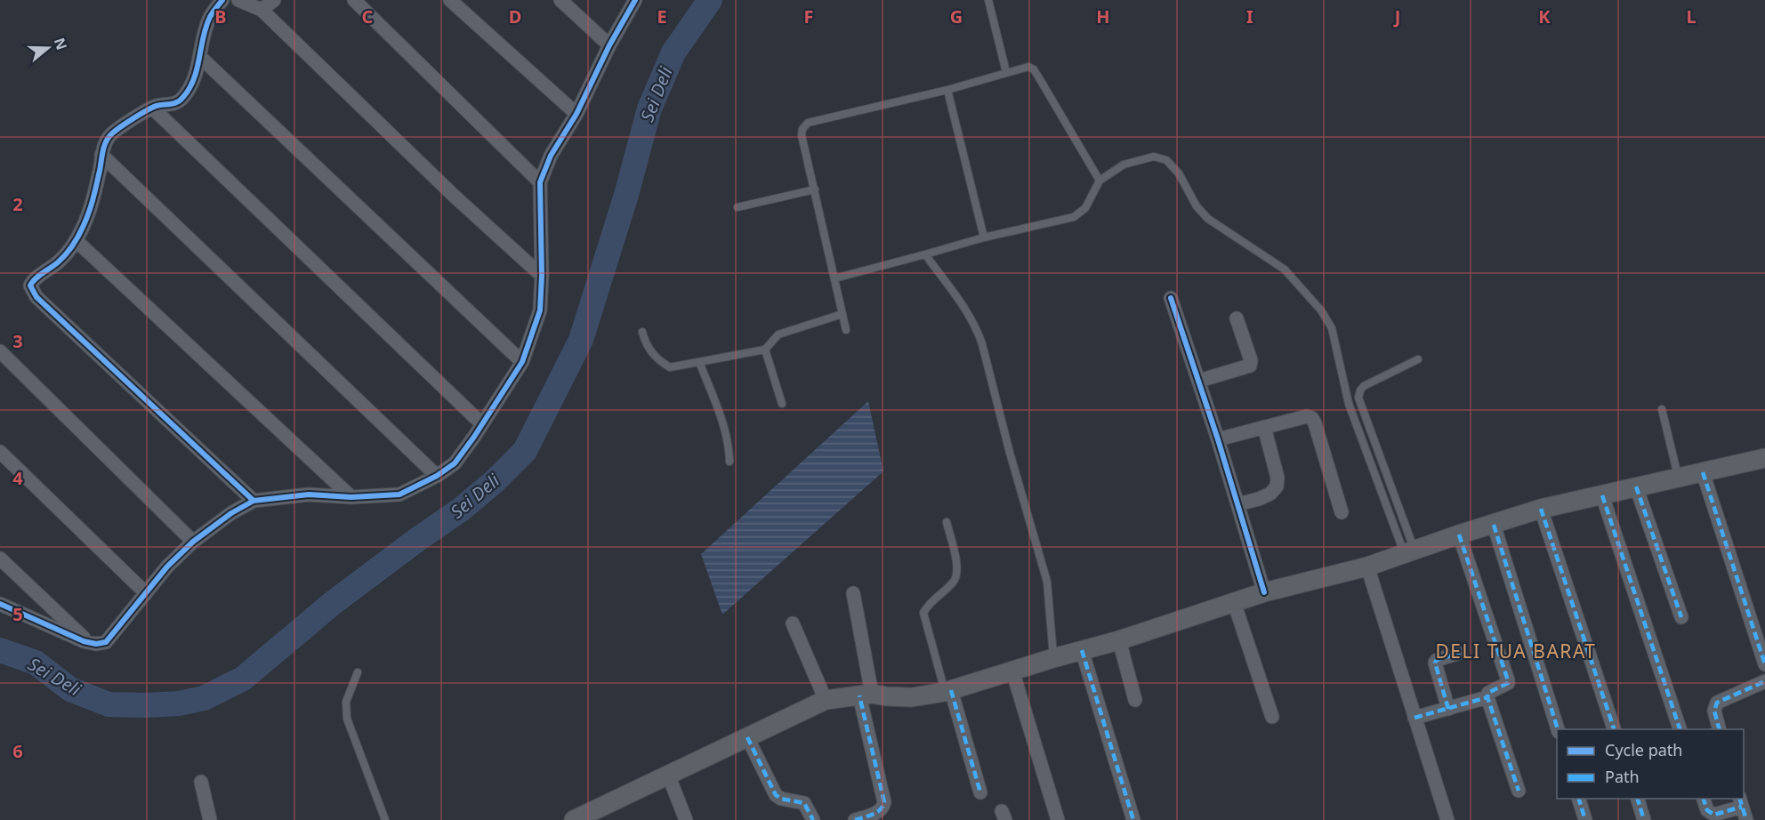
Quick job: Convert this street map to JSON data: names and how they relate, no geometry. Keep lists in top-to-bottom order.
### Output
{
  "districts": ["DELI TUA BARAT"],
  "water": ["Sei Deli"],
  "legend": ["Cycle path", "Path"],
  "north": "right",
  "grid": {
    "columns": [
      "B",
      "C",
      "D",
      "E",
      "F",
      "G",
      "H",
      "I",
      "J",
      "K",
      "L"
    ],
    "rows": [
      "2",
      "3",
      "4",
      "5",
      "6"
    ]
  }
}
